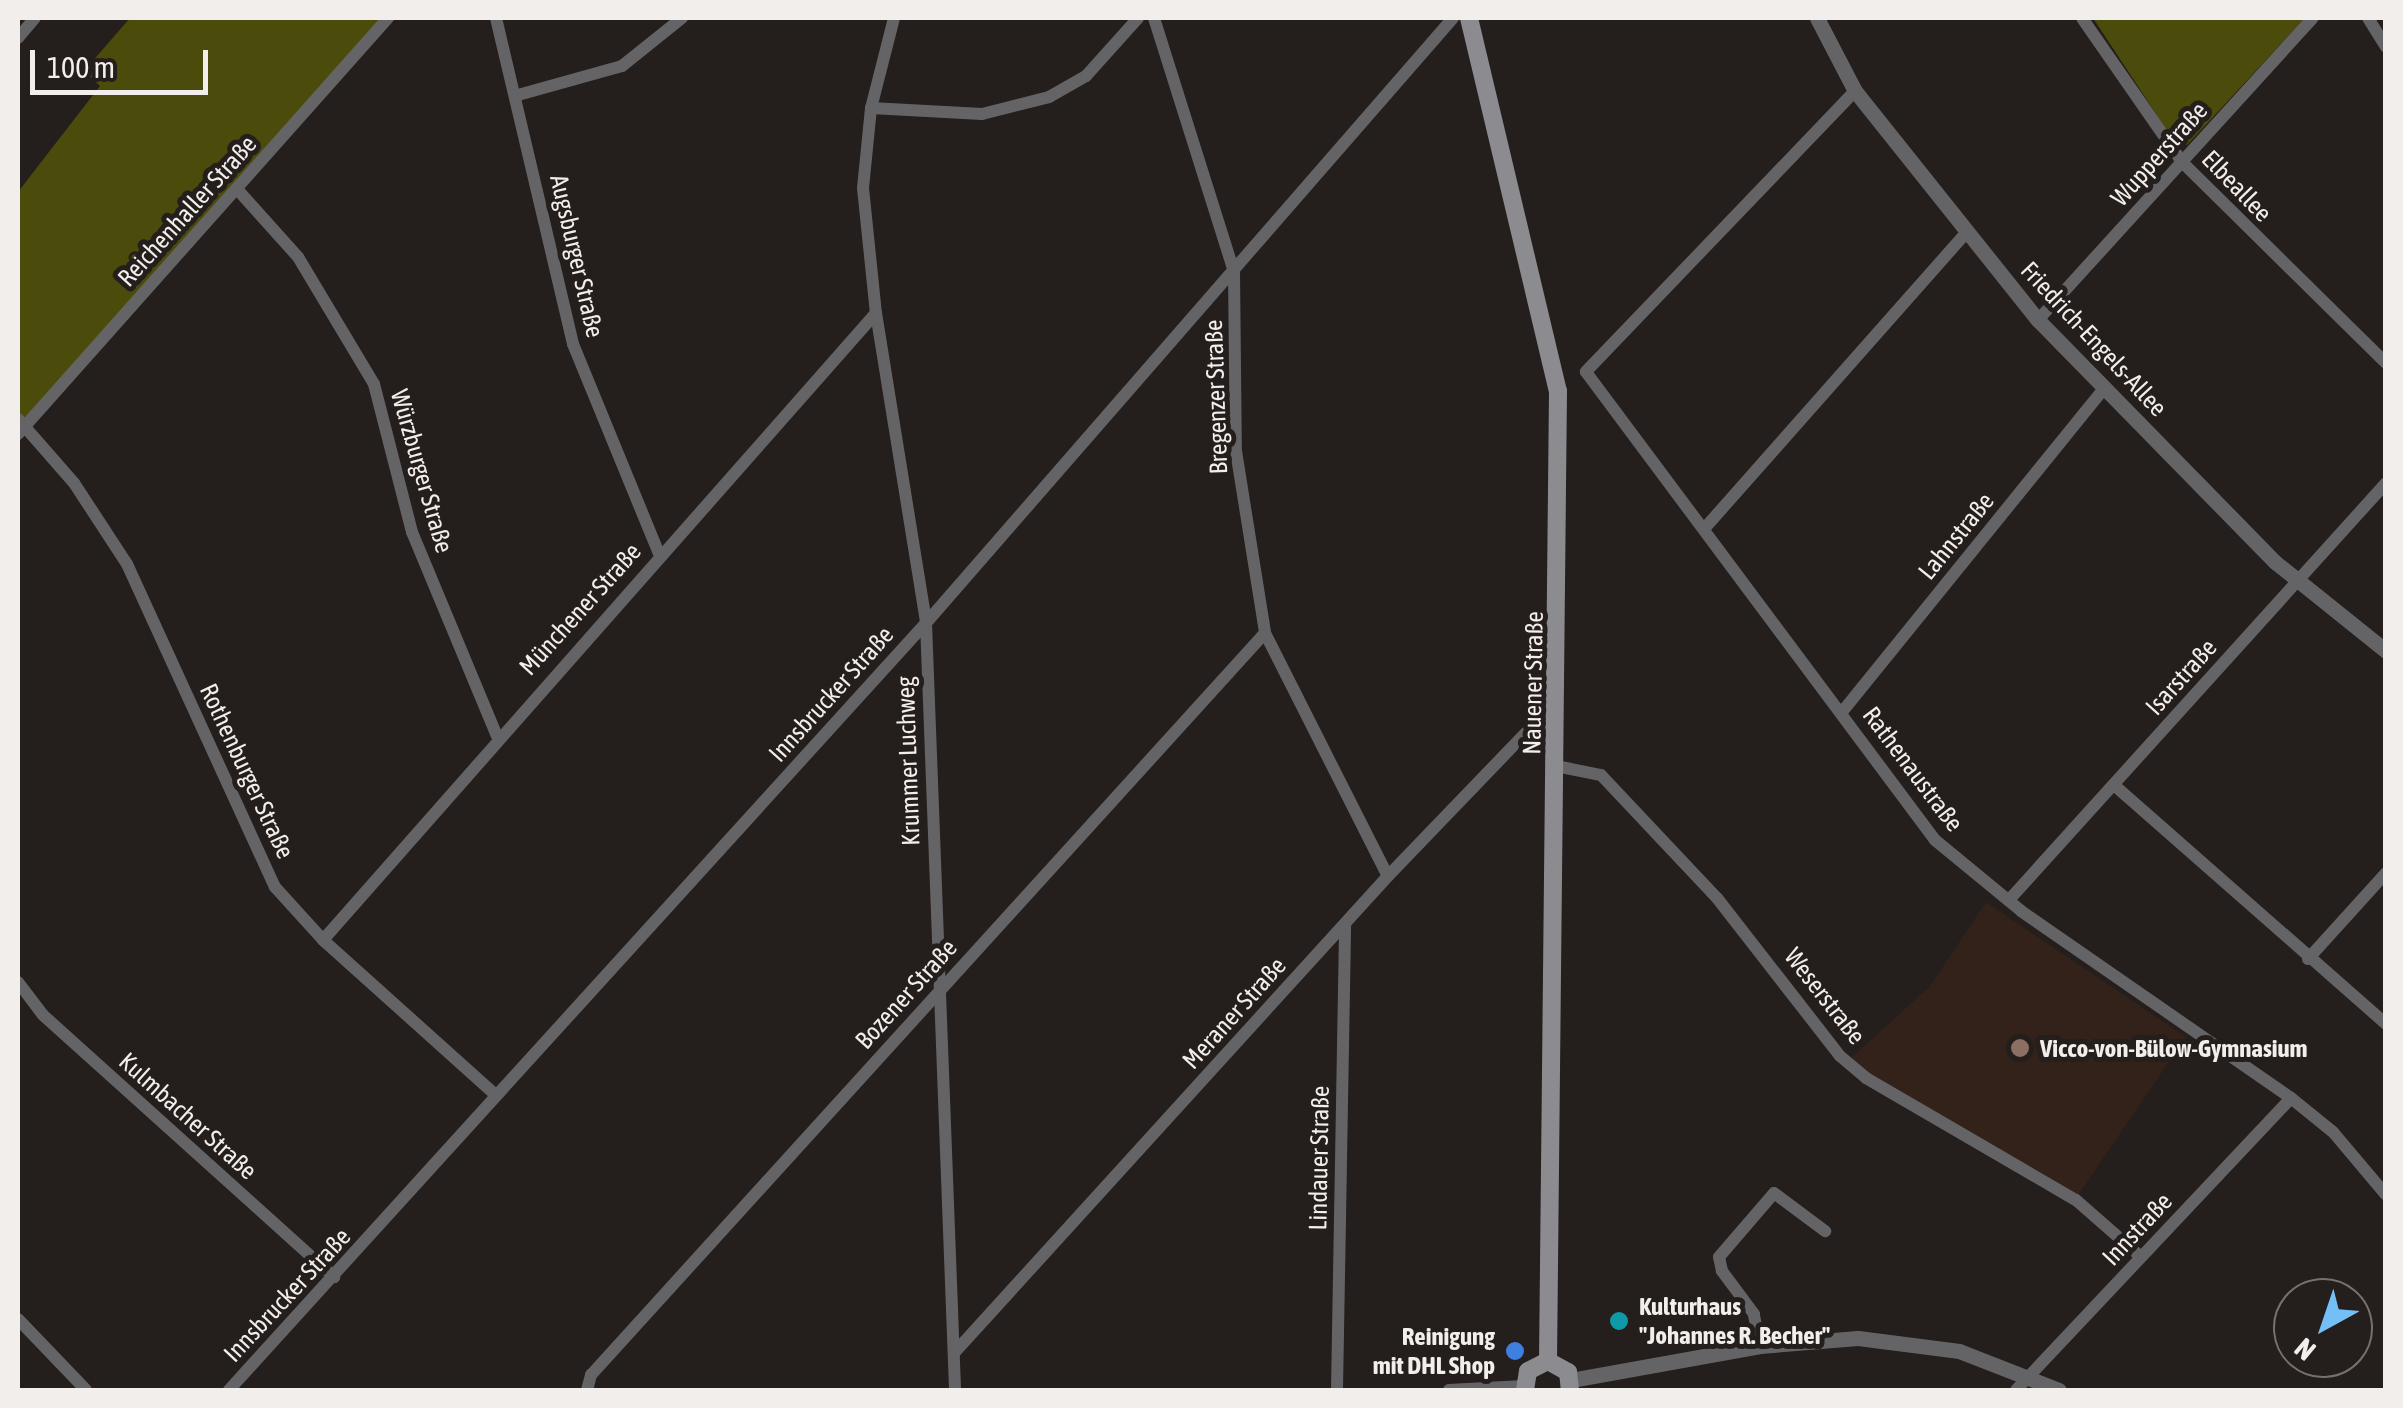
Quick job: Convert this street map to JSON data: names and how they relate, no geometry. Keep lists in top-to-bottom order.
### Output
{
  "streets": {
    "main road": ["Nauener Straße"],
    "street": [
      "Wupperstraße",
      "Elbeallee",
      "Reichenhaller Straße",
      "Augsburger Straße",
      "Friedrich-Engels-Allee",
      "Bregenzer Straße",
      "Würzburger Straße",
      "Lahnstraße",
      "Münchener Straße",
      "Isarstraße",
      "Innsbrucker Straße",
      "Krummer Luchweg",
      "Rathenaustraße",
      "Rothenburger Straße",
      "Bozener Straße",
      "Weserstraße",
      "Meraner Straße",
      "Kulmbacher Straße",
      "Lindauer Straße",
      "Innstraße"
    ]
  },
  "crossings": [
    ["Wupperstraße", "Elbeallee"],
    ["Wupperstraße", "Friedrich-Engels-Allee"],
    ["Reichenhaller Straße", "Würzburger Straße"],
    ["Reichenhaller Straße", "Rothenburger Straße"],
    ["Augsburger Straße", "Münchener Straße"],
    ["Friedrich-Engels-Allee", "Lahnstraße"],
    ["Friedrich-Engels-Allee", "Isarstraße"],
    ["Friedrich-Engels-Allee", "Rathenaustraße"],
    ["Bregenzer Straße", "Innsbrucker Straße"],
    ["Bregenzer Straße", "Bozener Straße"],
    ["Bregenzer Straße", "Meraner Straße"],
    ["Würzburger Straße", "Münchener Straße"],
    ["Lahnstraße", "Rathenaustraße"],
    ["Münchener Straße", "Krummer Luchweg"],
    ["Münchener Straße", "Rothenburger Straße"],
    ["Isarstraße", "Rathenaustraße"],
    ["Nauener Straße", "Weserstraße"],
    ["Nauener Straße", "Meraner Straße"],
    ["Innsbrucker Straße", "Krummer Luchweg"],
    ["Innsbrucker Straße", "Rothenburger Straße"],
    ["Innsbrucker Straße", "Kulmbacher Straße"],
    ["Krummer Luchweg", "Bozener Straße"],
    ["Krummer Luchweg", "Meraner Straße"],
    ["Rathenaustraße", "Innstraße"],
    ["Weserstraße", "Innstraße"],
    ["Meraner Straße", "Lindauer Straße"]
  ],
  "places": ["Vicco-von-Bülow-Gymnasium", "Kulturhaus \"Johannes R. Becher\"", "Reinigung mit DHL Shop"],
  "scale_bar": "100 m",
  "north": "bottom left"
}
